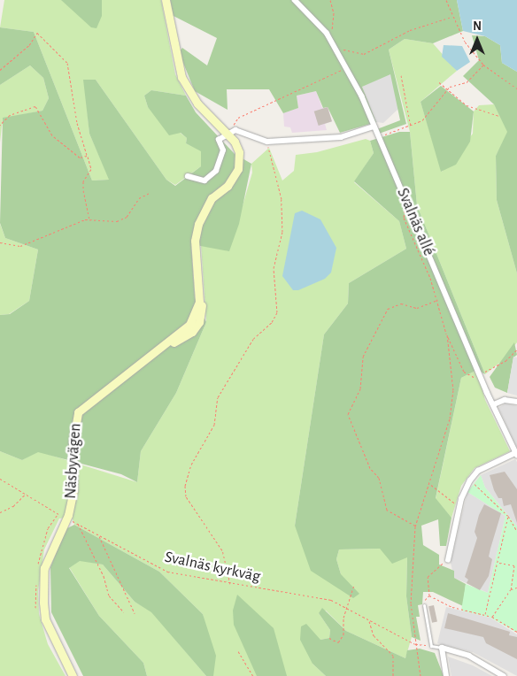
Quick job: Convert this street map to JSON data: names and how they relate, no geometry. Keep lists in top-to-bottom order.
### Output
{
  "streets": {
    "street": ["Svalnäs allé", "Näsbyvägen"],
    "path": ["Svalnäs kyrkväg"]
  },
  "crossings": [
    ["Näsbyvägen", "Svalnäs kyrkväg"]
  ],
  "north": "top"
}
